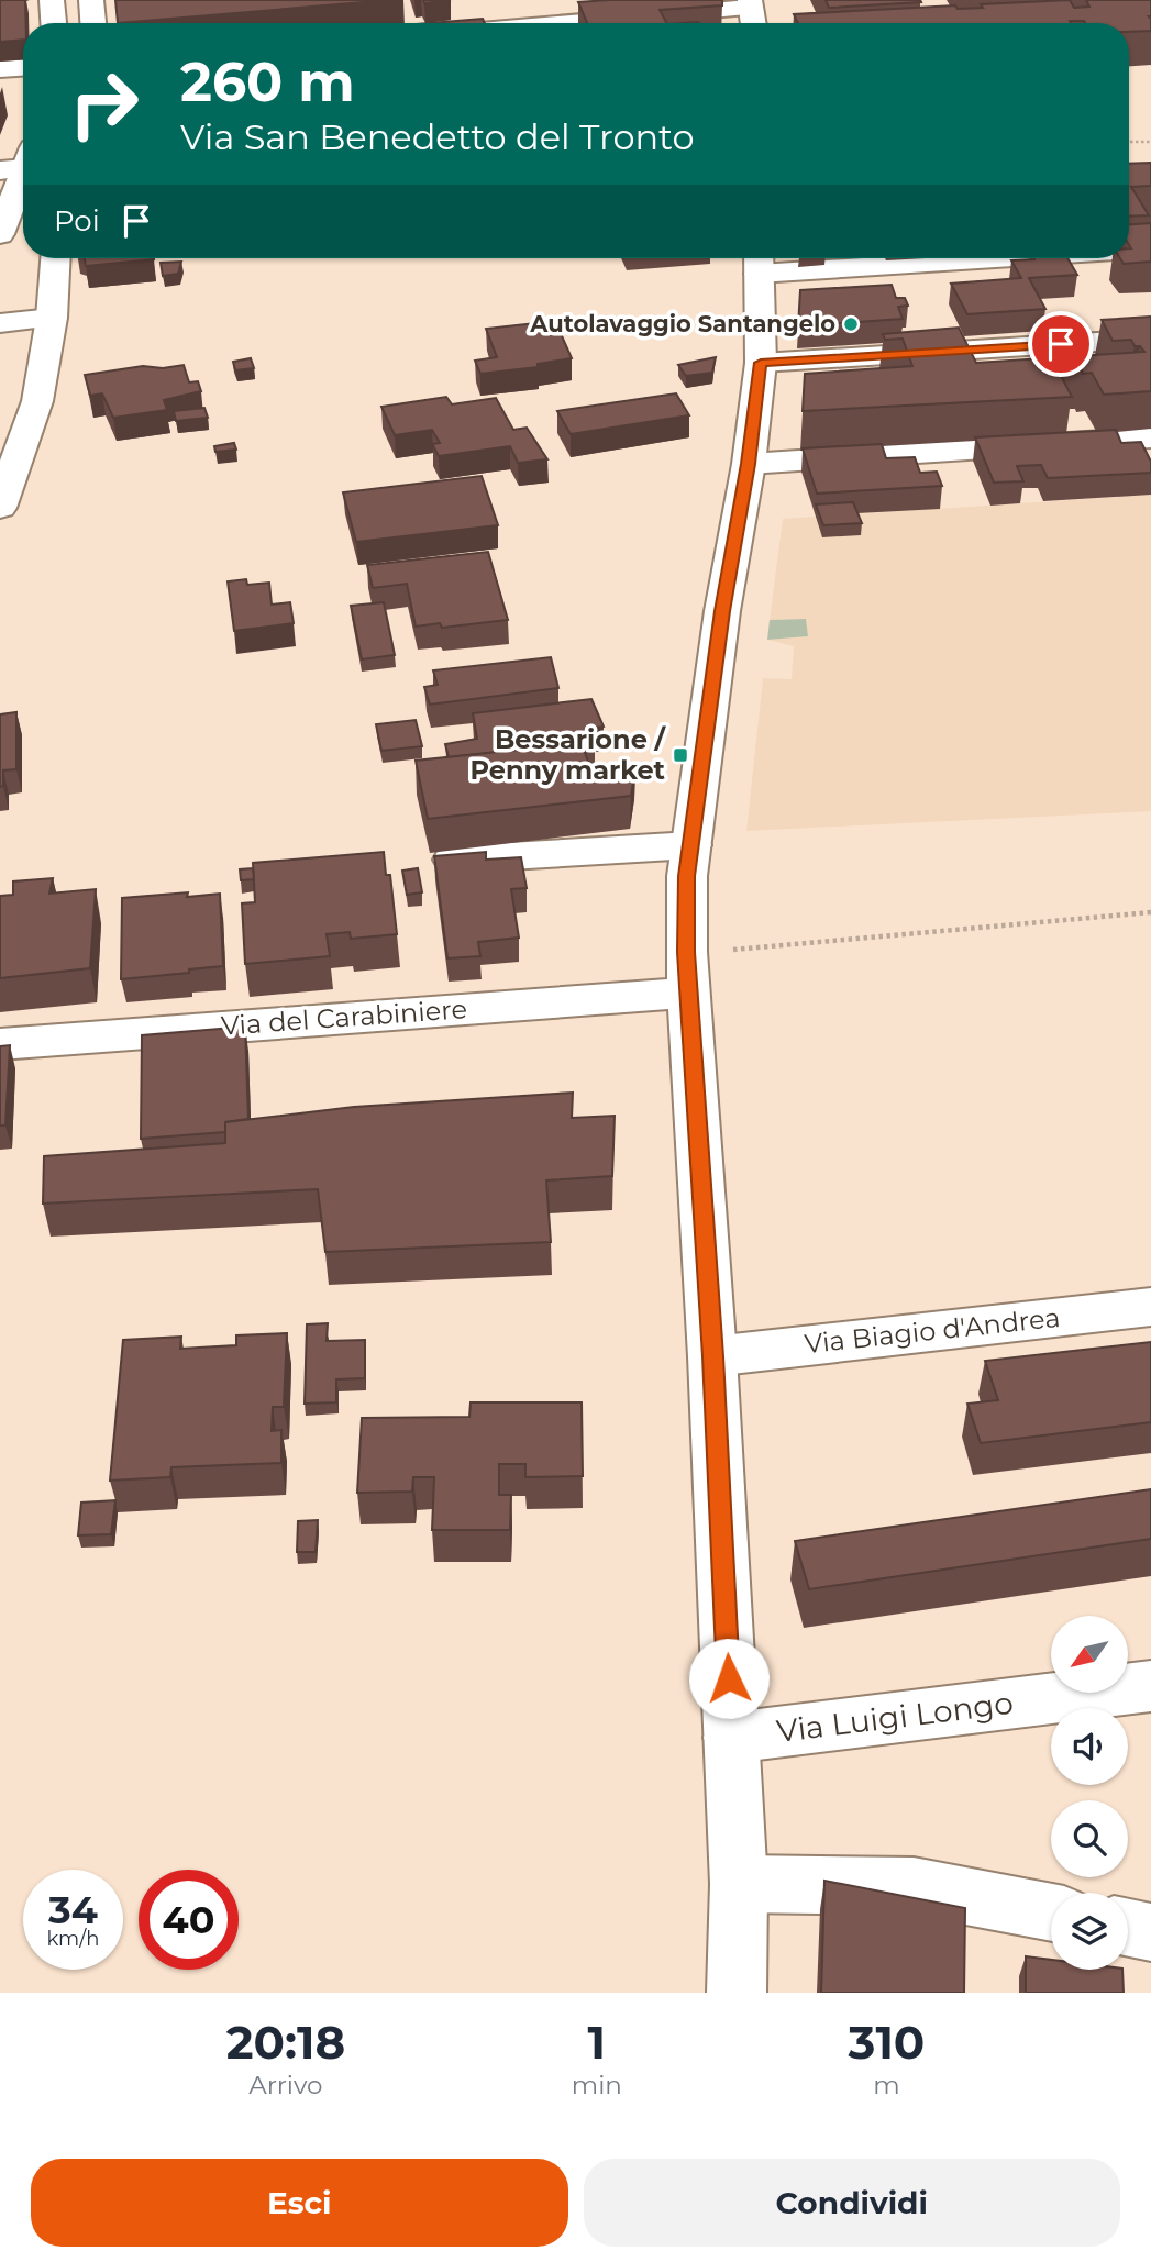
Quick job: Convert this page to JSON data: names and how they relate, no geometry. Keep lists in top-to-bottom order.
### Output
{
  "streets": {
    "street": ["Via del Carabiniere", "Via Biagio d'Andrea", "Via Luigi Longo"]
  },
  "places": {
    "other": ["Autolavaggio Santangelo"],
    "transit": ["Bessarione / Penny market"]
  },
  "north": "bottom left",
  "page": {
    "turn": ["260 m", "Via San Benedetto del Tronto"],
    "then": "Poi",
    "speed": "34 km/h",
    "limit": "40",
    "eta": [
      "20:18",
      "Arrivo",
      "1",
      "min",
      "310",
      "m"
    ],
    "buttons": ["Esci", "Condividi"]
  }
}
